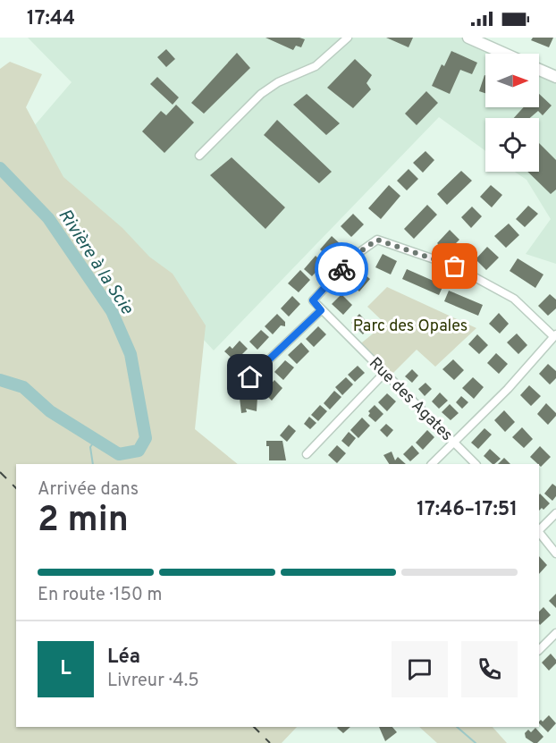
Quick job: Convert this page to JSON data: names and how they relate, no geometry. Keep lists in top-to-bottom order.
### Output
{
  "streets": {
    "street": ["Rue des Agates"]
  },
  "water": ["Rivière à la Scie"],
  "parks": ["Parc des Opales"],
  "north": "right",
  "page": {
    "status": "17:44",
    "heading": ["2 min", "Arrivée dans", "17:46–17:51"],
    "panel": ["Léa", "Livreur · 4.5"],
    "bar": "En route · 150 m",
    "round": "L"
  }
}
